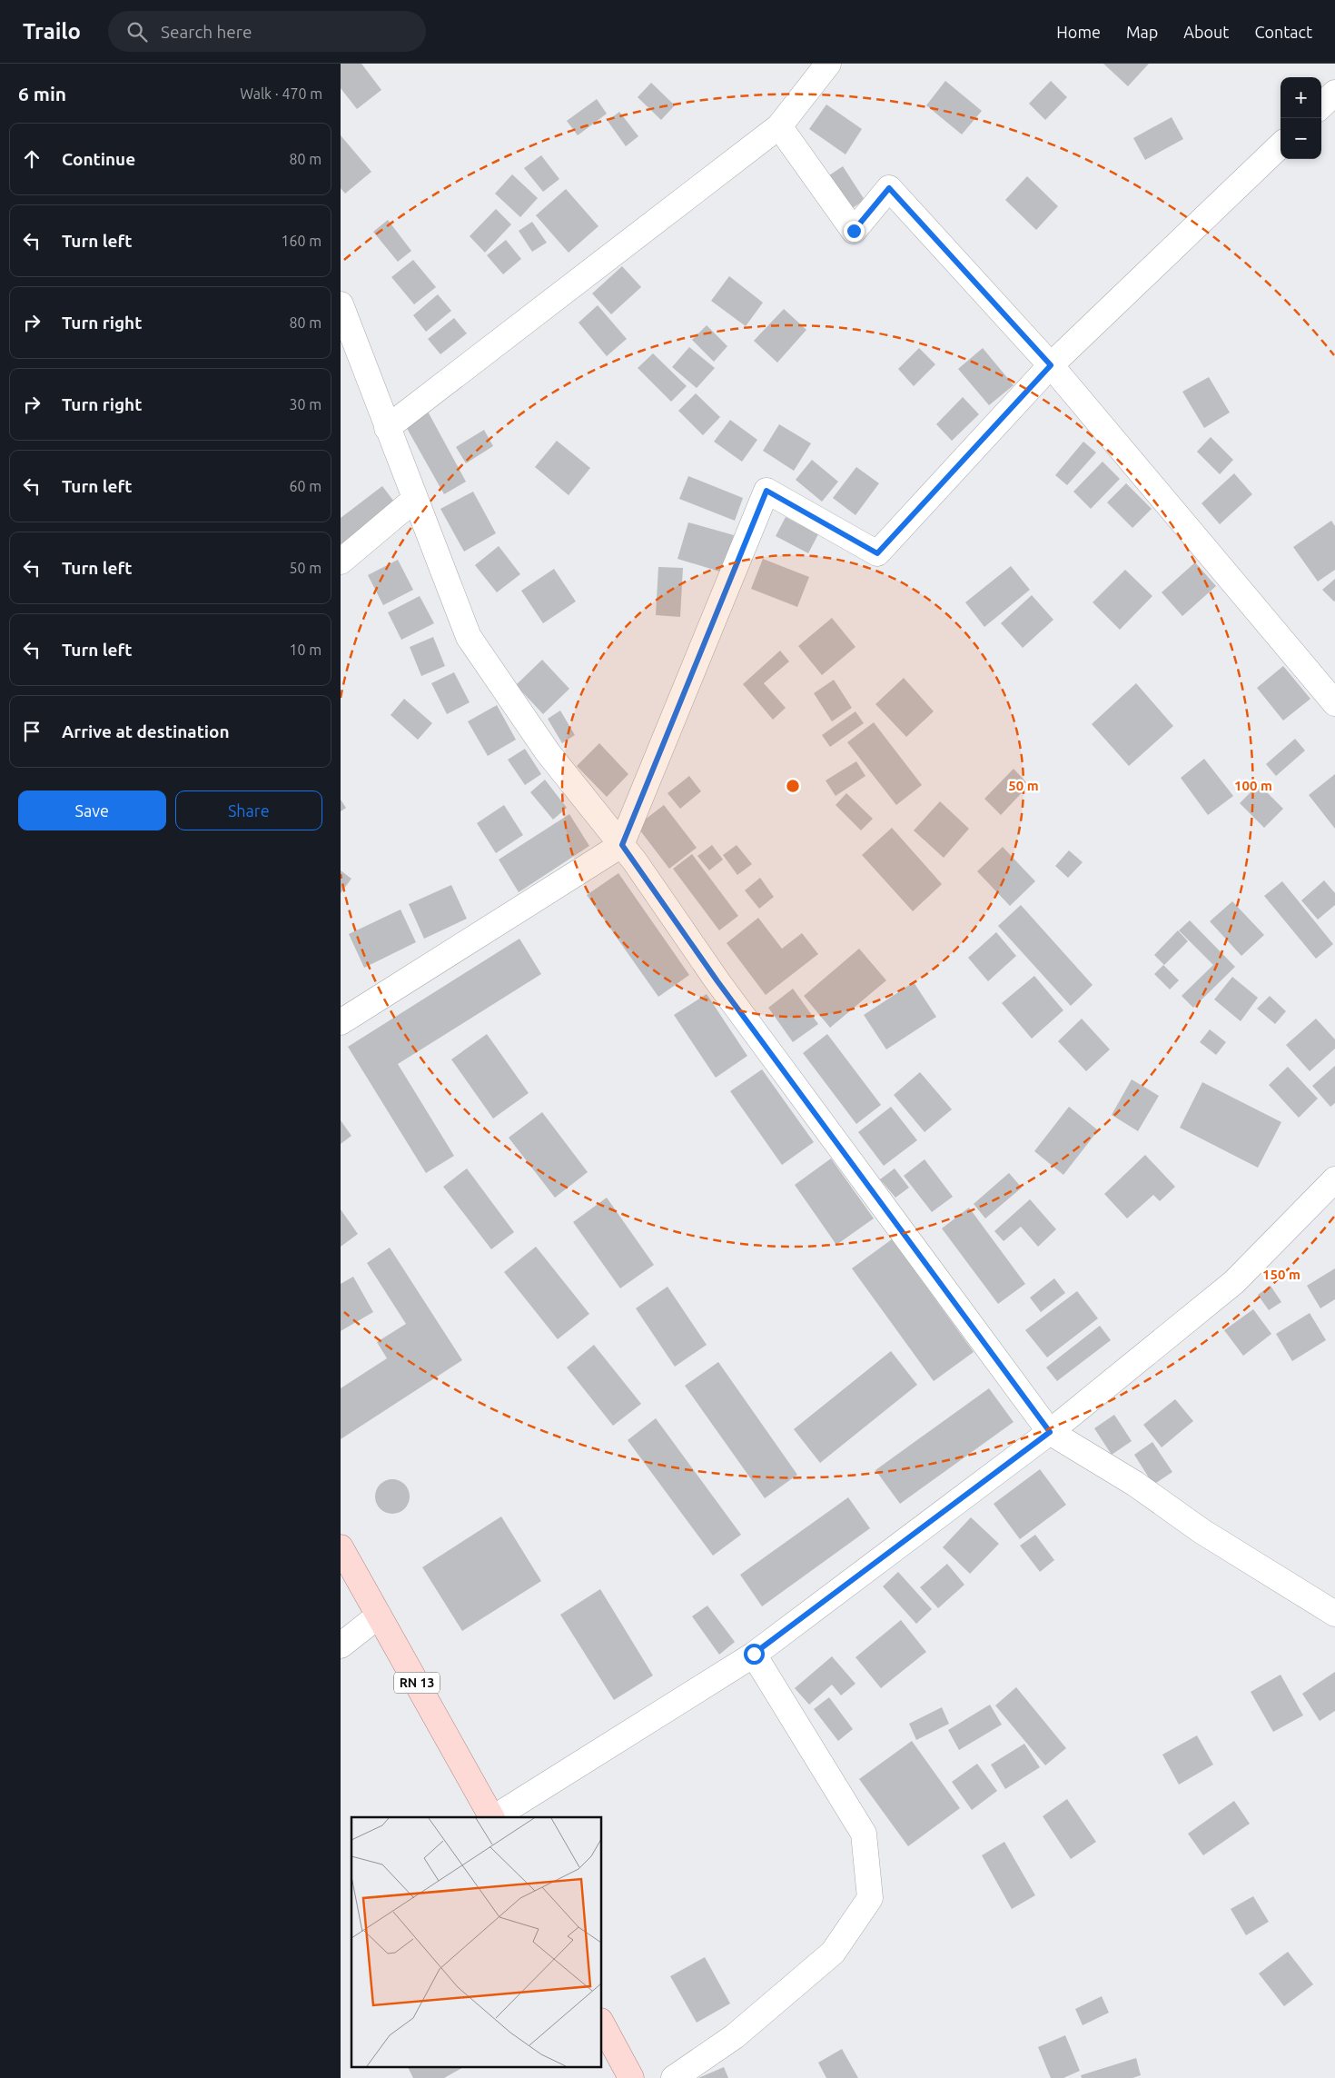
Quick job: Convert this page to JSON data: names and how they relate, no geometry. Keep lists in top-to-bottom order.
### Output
{
  "streets": {
    "main road": ["RN 13"]
  },
  "page": {
    "header": "Trailo",
    "search": "Search here",
    "nav": [
      "Home",
      "Map",
      "About",
      "Contact"
    ],
    "heading": ["6 min", "Walk · 470 m"],
    "map_buttons": ["+", "−"],
    "list": [
      ["Continue", "80 m"],
      ["Turn left", "160 m"],
      ["Turn right", "80 m"],
      ["Turn right", "30 m"],
      ["Turn left", "60 m"],
      ["Turn left", "50 m"],
      ["Turn left", "10 m"],
      "Arrive at destination"
    ],
    "buttons": ["Save", "Share"]
  },
  "rings": ["50 m", "100 m", "150 m"]
}
